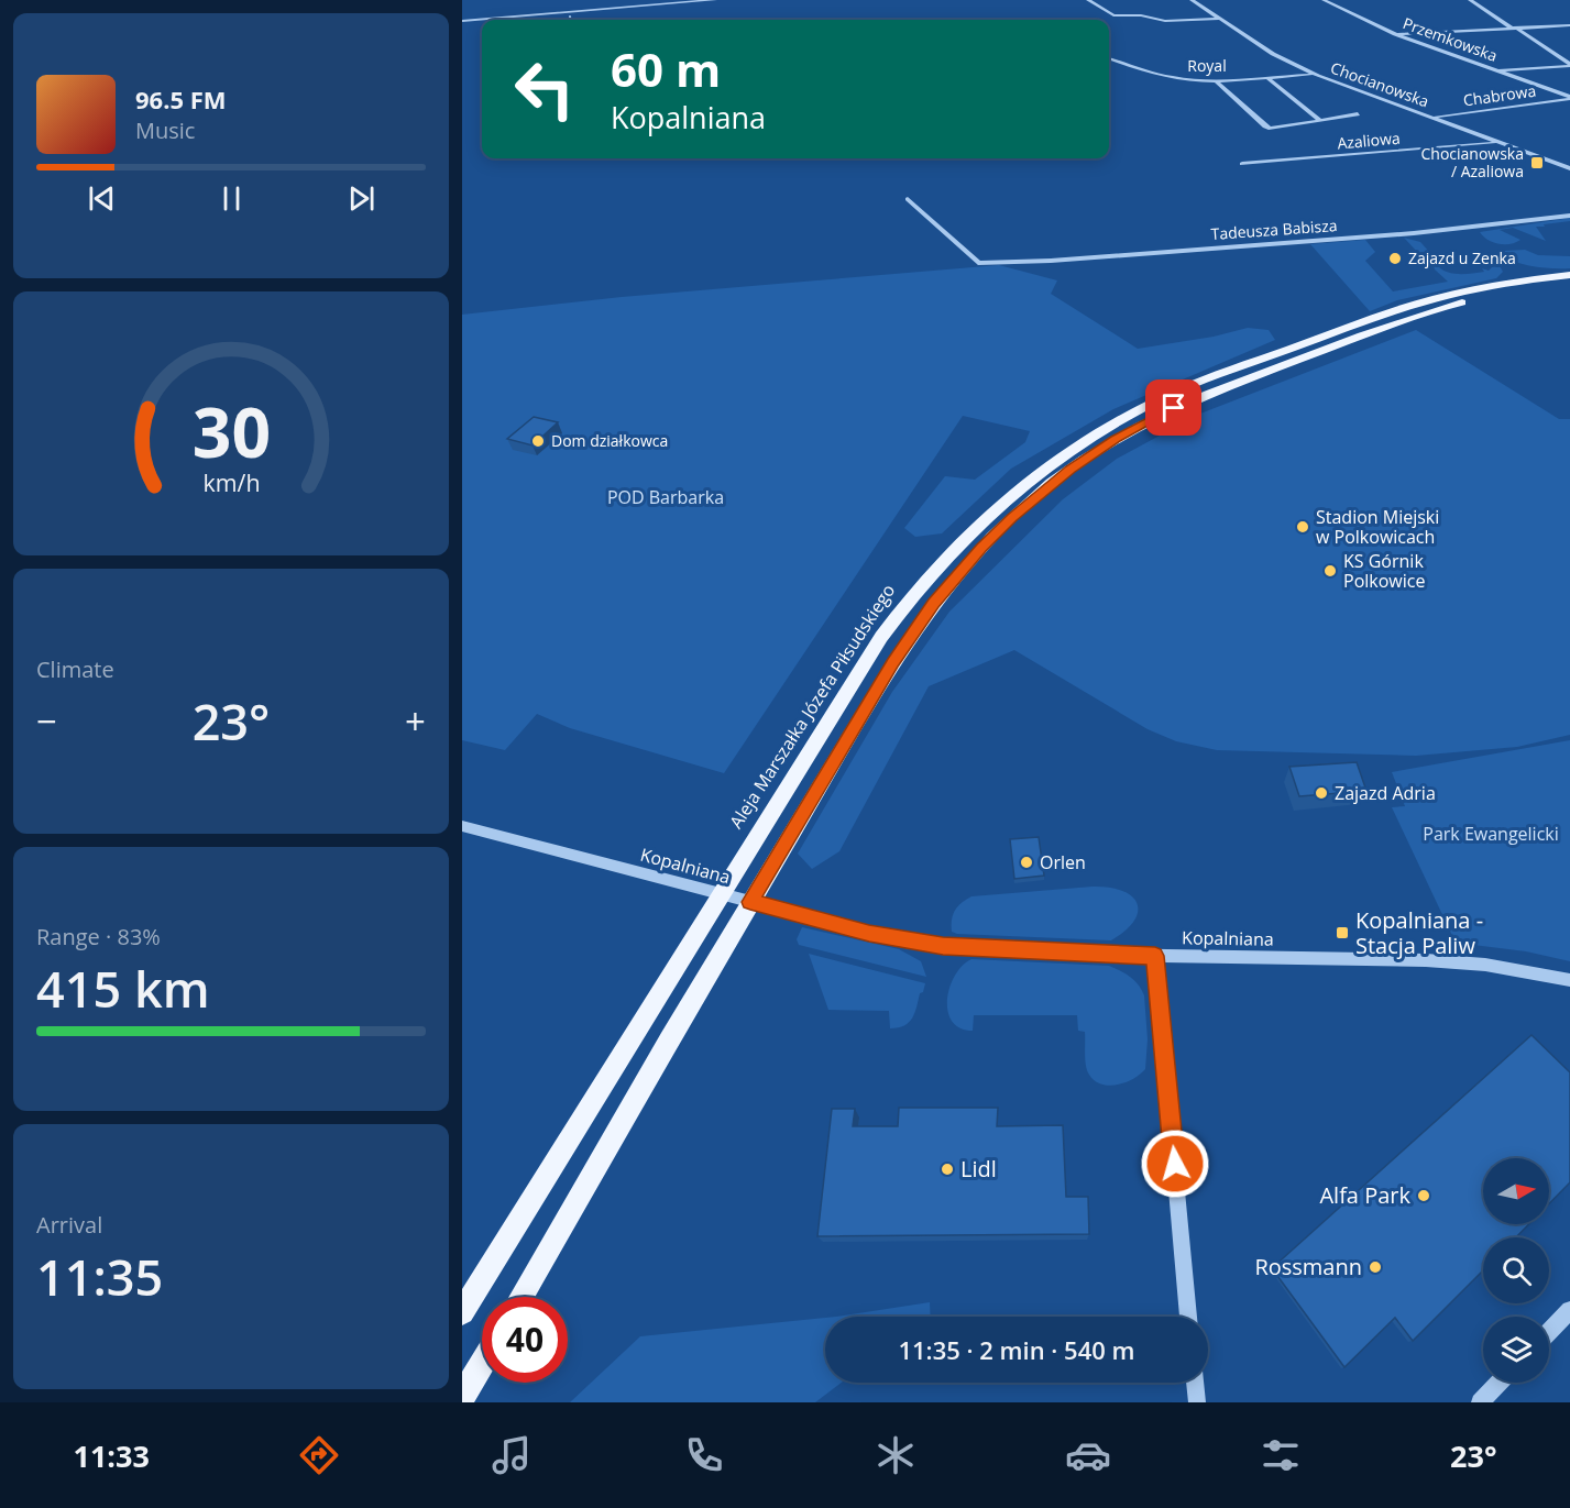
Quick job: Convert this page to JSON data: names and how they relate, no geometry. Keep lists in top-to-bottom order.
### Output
{
  "streets": {
    "main road": ["Aleja Marszałka Józefa Piłsudskiego"],
    "street": [
      "Przemkowska",
      "Royal",
      "Chocianowska",
      "Chabrowa",
      "Azaliowa",
      "Tadeusza Babisza",
      "Kopalniana"
    ]
  },
  "crossings": [
    ["Przemkowska", "Chabrowa"],
    ["Royal", "Chocianowska"],
    ["Chocianowska", "Chabrowa"],
    ["Chocianowska", "Azaliowa"],
    ["Aleja Marszałka Józefa Piłsudskiego", "Kopalniana"]
  ],
  "parks": ["POD Barbarka", "Park Ewangelicki"],
  "places": {
    "transit": ["Chocianowska / Azaliowa", "Kopalniana - Stacja Paliw"],
    "other": [
      "Zajazd u Zenka",
      "Dom działkowca",
      "Stadion Miejski w Polkowicach",
      "KS Górnik Polkowice",
      "Zajazd Adria",
      "Orlen",
      "Lidl",
      "Alfa Park",
      "Rossmann"
    ]
  },
  "north": "right",
  "page": {
    "turn": ["60 m", "Kopalniana"],
    "song": ["96.5 FM", "Music"],
    "tile": [
      "Climate",
      ["Range · 83%", "415 km"],
      ["Arrival", "11:35"]
    ],
    "heat": ["−", "23°", "+"],
    "limit": "40",
    "trip": "11:35 · 2 min · 540 m",
    "tabs": ["11:33", "23°"],
    "gauge": ["30", "km/h"]
  }
}
